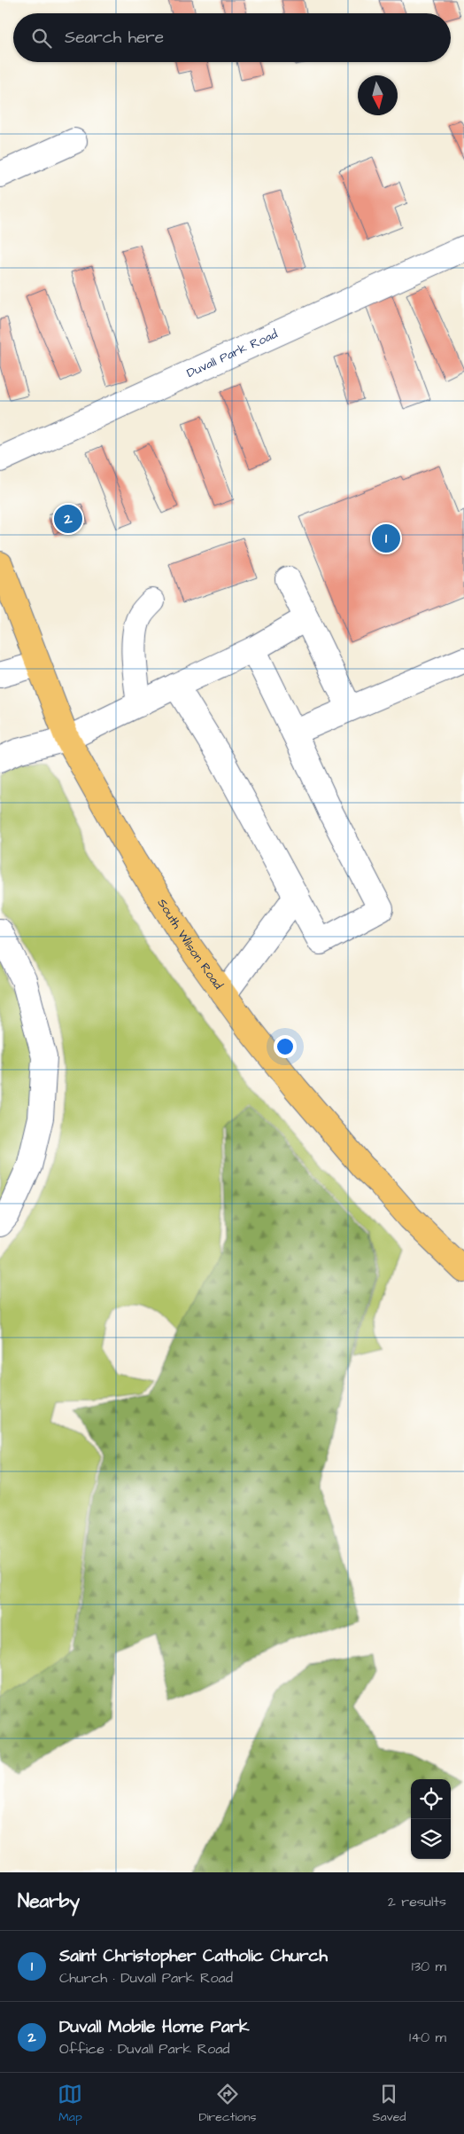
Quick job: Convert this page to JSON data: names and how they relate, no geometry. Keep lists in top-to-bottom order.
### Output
{
  "streets": {
    "main road": ["South Wilson Road"],
    "street": ["Duvall Park Road"]
  },
  "north": "bottom",
  "page": {
    "search": "Search here",
    "pins": ["2", "1"],
    "heading": ["Nearby", "2 results"],
    "list": [
      {
        "mark": "1",
        "name": "Saint Christopher Catholic Church",
        "note": "Church · Duvall Park Road",
        "value": "130 m"
      },
      {
        "mark": "2",
        "name": "Duvall Mobile Home Park",
        "note": "Office · Duvall Park Road",
        "value": "140 m"
      }
    ],
    "nav": ["Map", "Directions", "Saved"]
  }
}
